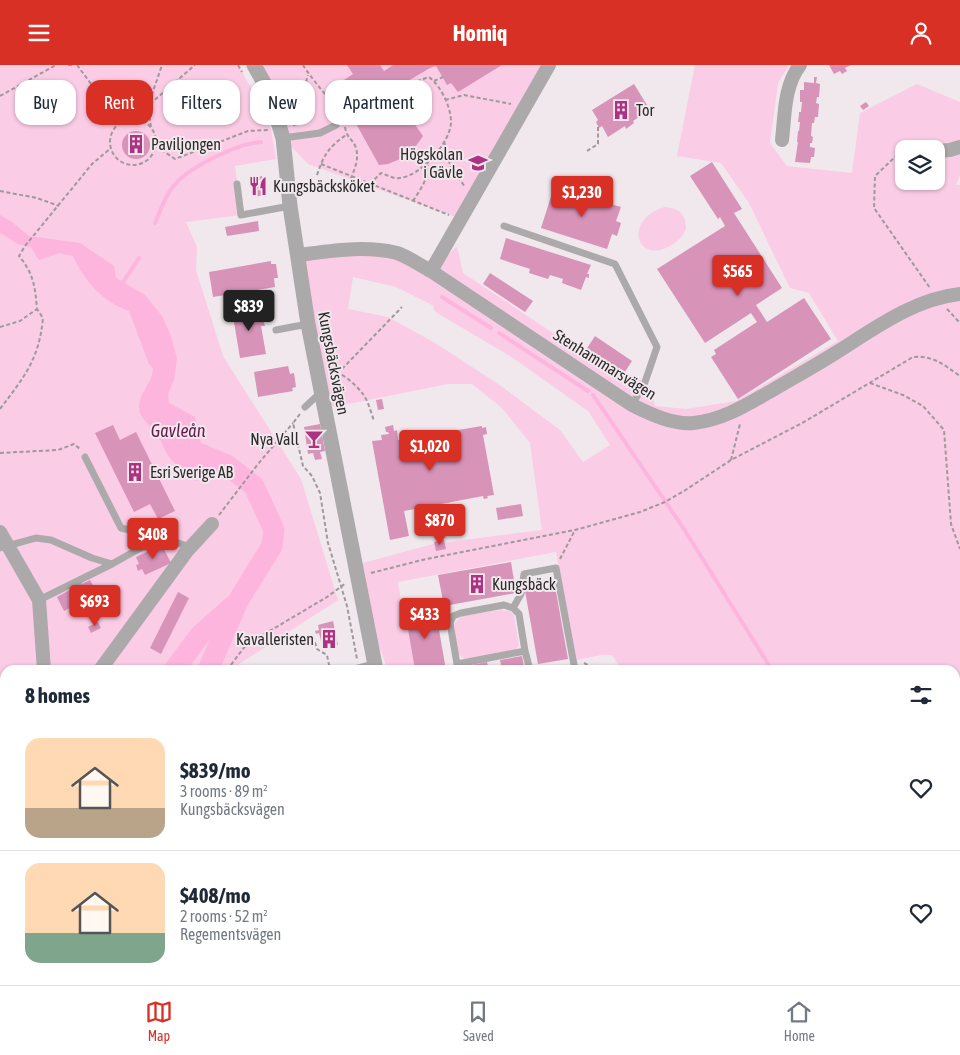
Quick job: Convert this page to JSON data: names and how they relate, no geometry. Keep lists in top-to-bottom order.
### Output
{
  "streets": {
    "street": ["Kungsbäcksvägen", "Stenhammarsvägen"]
  },
  "crossings": [
    ["Kungsbäcksvägen", "Stenhammarsvägen"]
  ],
  "water": ["Gavleån"],
  "places": {
    "building": [
      "Tor",
      "Paviljongen",
      "Esri Sverige AB",
      "Kungsbäck",
      "Kavalleristen"
    ],
    "school or university": ["Högskolan i Gävle"],
    "restaurant": ["Kungsbäcksköket"],
    "bar": ["Nya Vall"]
  },
  "page": {
    "header": "Homiq",
    "chip": [
      "Buy",
      "Rent",
      "Filters",
      "New",
      "Apartment"
    ],
    "price": [
      "$1,230",
      "$565",
      "$839",
      "$1,020",
      "$870",
      "$408",
      "$693",
      "$433"
    ],
    "heading": "8 homes",
    "list": [
      {
        "name": "$839/mo",
        "note": "3 rooms · 89 m² · Kungsbäcksvägen"
      },
      {
        "name": "$408/mo",
        "note": "2 rooms · 52 m² · Regementsvägen"
      }
    ],
    "tabs": ["Map", "Saved", "Home"]
  }
}
